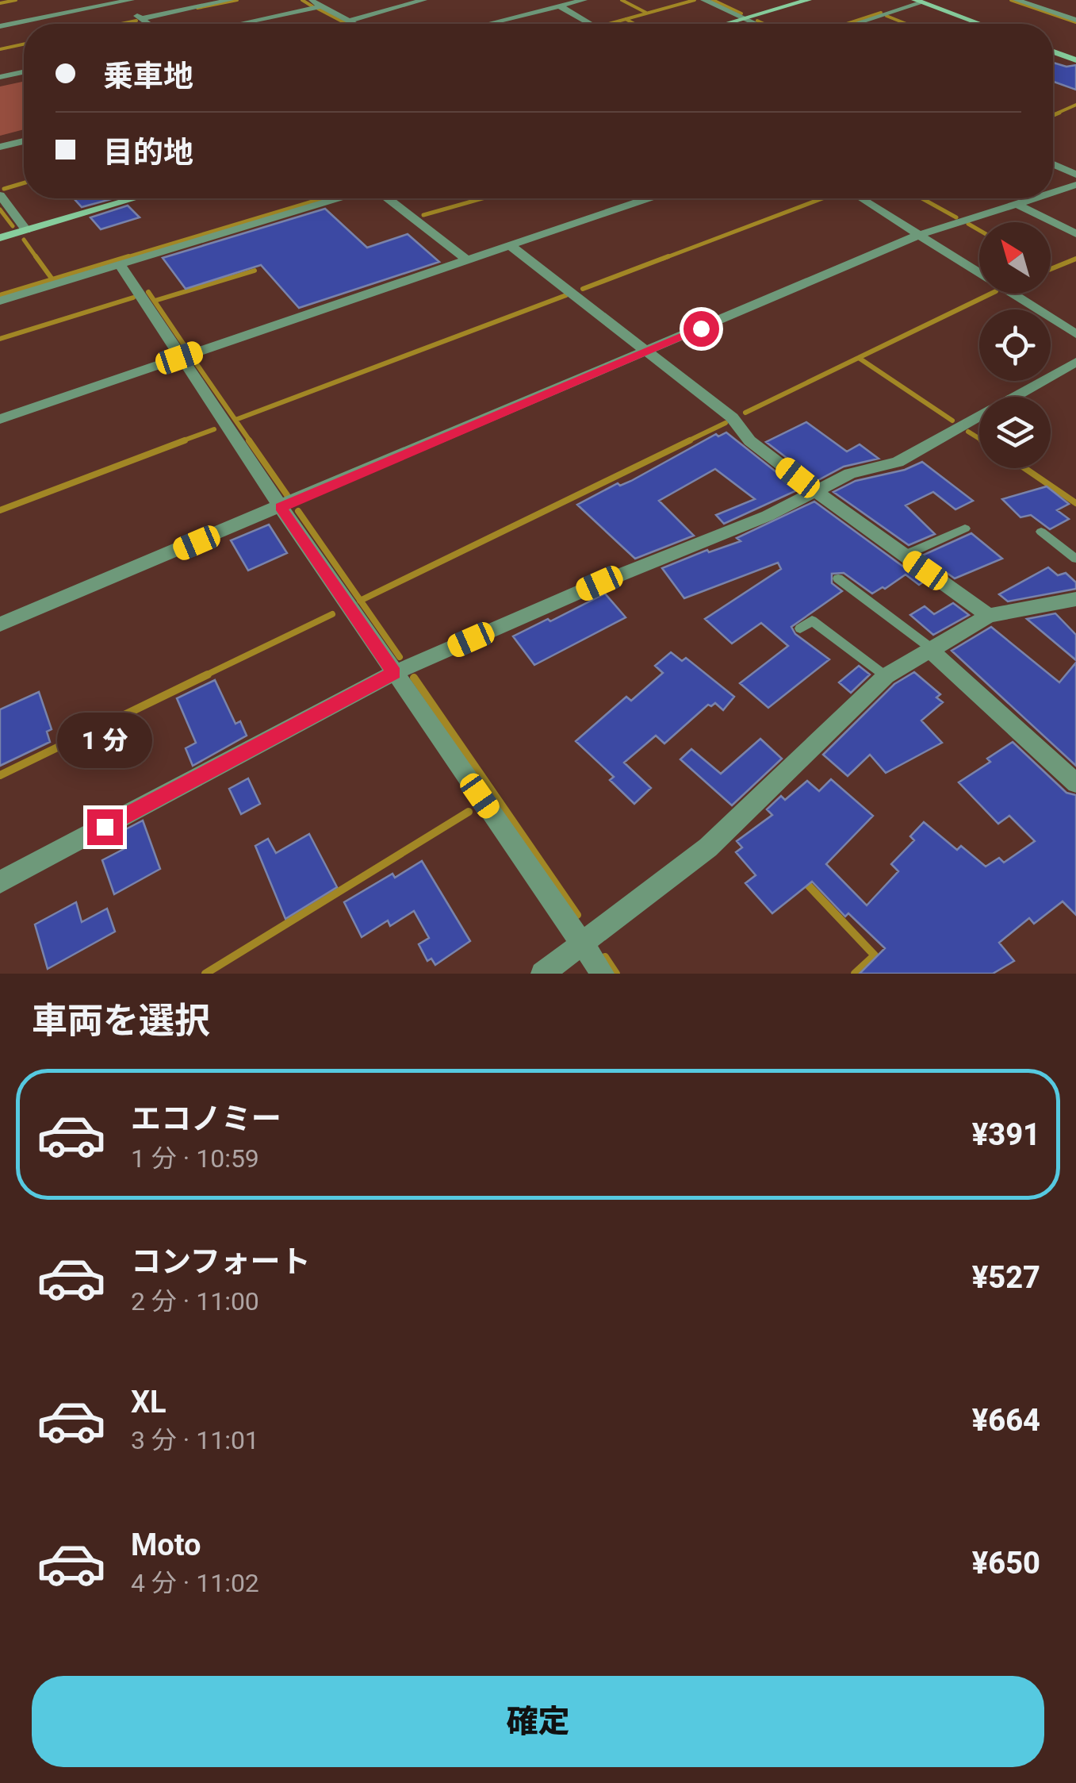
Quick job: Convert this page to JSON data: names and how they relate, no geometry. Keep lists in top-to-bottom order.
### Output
{
  "north": "top left",
  "page": {
    "banner": ["乗車地", "目的地"],
    "bubble": "1 分",
    "heading": "車両を選択",
    "list": [
      {
        "name": "エコノミー",
        "note": "1 分 · 10:59",
        "value": "¥391"
      },
      {
        "name": "コンフォート",
        "note": "2 分 · 11:00",
        "value": "¥527"
      },
      {
        "name": "XL",
        "note": "3 分 · 11:01",
        "value": "¥664"
      },
      {
        "name": "Moto",
        "note": "4 分 · 11:02",
        "value": "¥650"
      }
    ],
    "buttons": "確定"
  }
}
